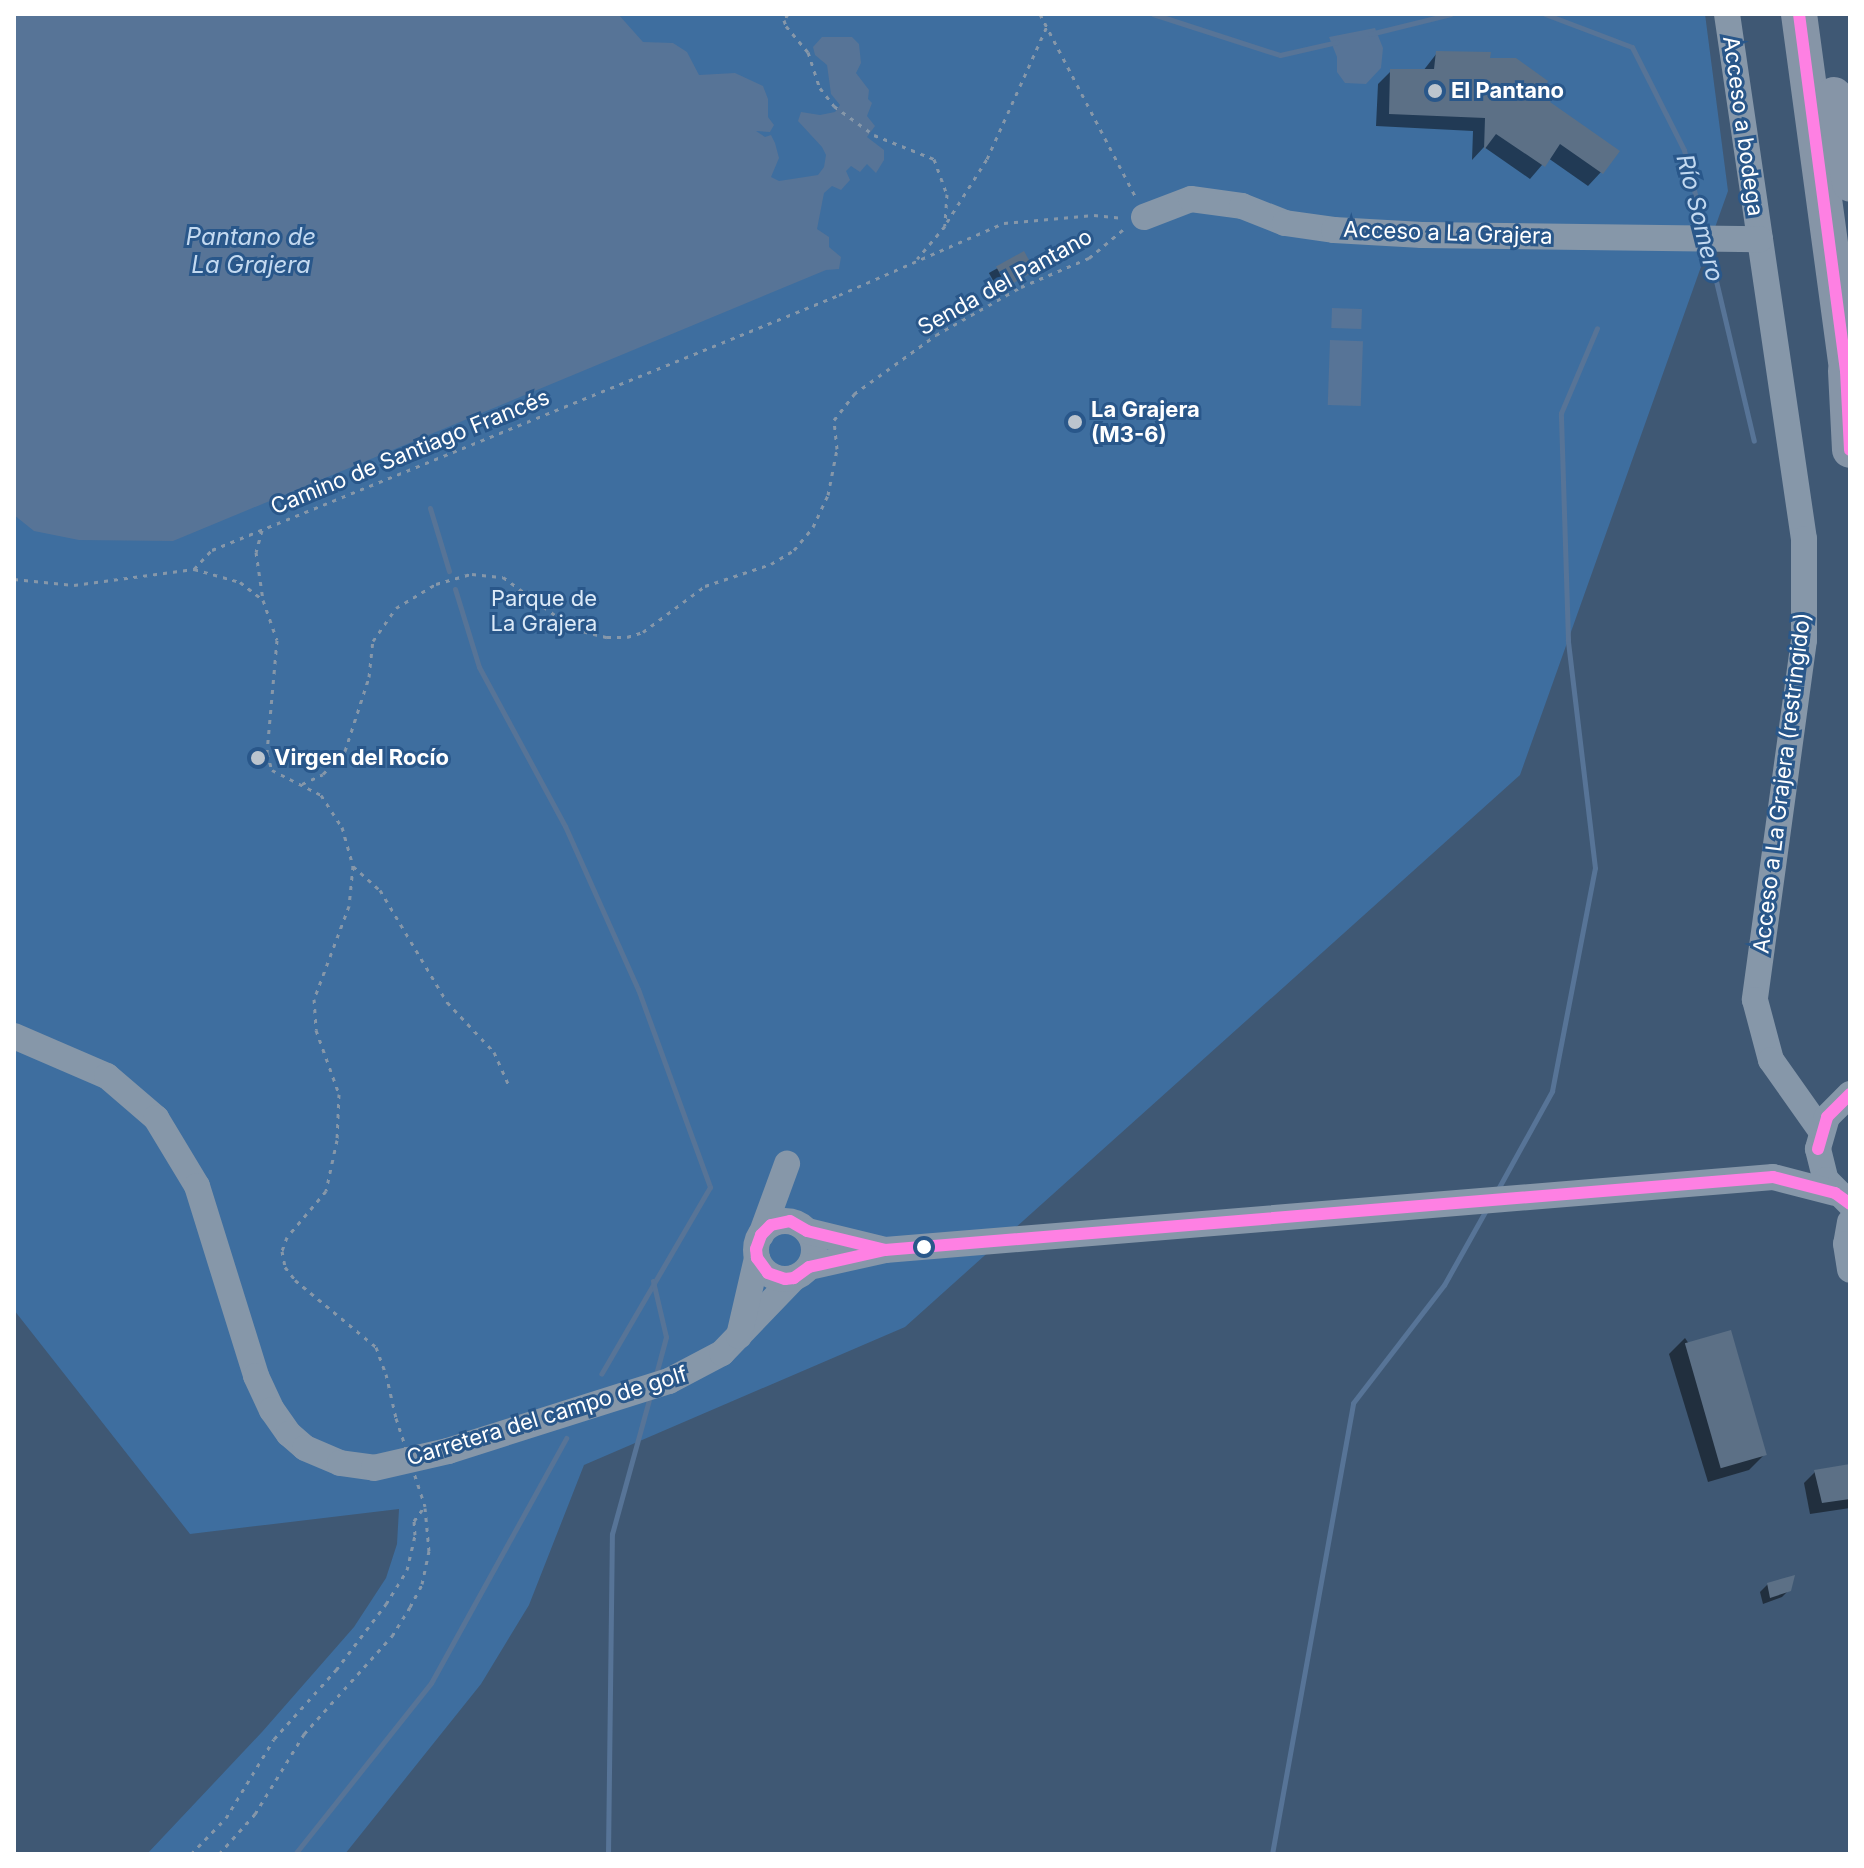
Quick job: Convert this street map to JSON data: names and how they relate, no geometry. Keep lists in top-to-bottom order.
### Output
{
  "streets": {
    "street": [
      "Acceso a bodega",
      "Acceso a La Grajera",
      "Acceso a La Grajera (restringido)",
      "Carretera del campo de golf"
    ],
    "path": ["Senda del Pantano", "Camino de Santiago Francés"]
  },
  "crossings": [
    ["Acceso a bodega", "Acceso a La Grajera"],
    ["Acceso a bodega", "Acceso a La Grajera (restringido)"],
    ["Acceso a La Grajera", "Senda del Pantano"],
    ["Acceso a La Grajera", "Acceso a La Grajera (restringido)"],
    ["Senda del Pantano", "Camino de Santiago Francés"]
  ],
  "water": ["Río Somero", "Pantano de La Grajera"],
  "parks": ["Parque de La Grajera"],
  "places": ["El Pantano", "La Grajera (M3-6)", "Virgen del Rocío"]
}
